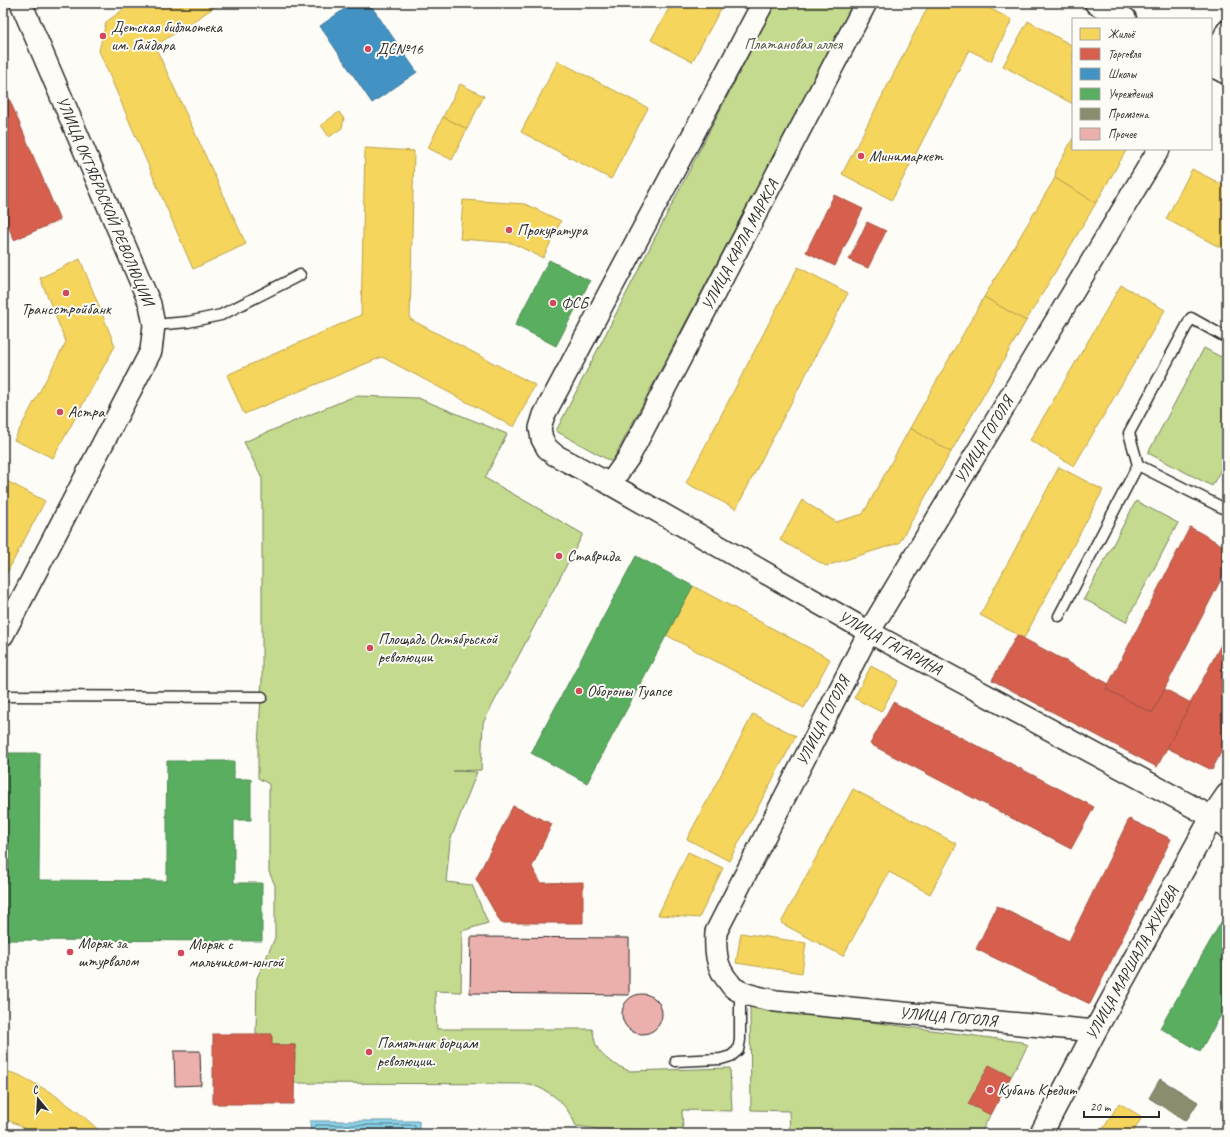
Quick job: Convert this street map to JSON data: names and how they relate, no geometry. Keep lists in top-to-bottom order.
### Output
{
  "streets": {
    "street": [
      "УЛИЦА ОКТЯБРЬСКОЙ РЕВОЛЮЦИИ",
      "УЛИЦА КАРЛА МАРКСА",
      "УЛИЦА ГОГОЛЯ",
      "УЛИЦА ГАГАРИНА",
      "УЛИЦА МАРШАЛА ЖУКОВА"
    ]
  },
  "crossings": [
    ["УЛИЦА КАРЛА МАРКСА", "УЛИЦА ГАГАРИНА"],
    ["УЛИЦА ГОГОЛЯ", "УЛИЦА ГАГАРИНА"],
    ["УЛИЦА ГОГОЛЯ", "УЛИЦА МАРШАЛА ЖУКОВА"],
    ["УЛИЦА ГАГАРИНА", "УЛИЦА МАРШАЛА ЖУКОВА"]
  ],
  "parks": ["Платановая аллея"],
  "places": [
    "Детская библиотека им. Гайдара",
    "ДС№16",
    "Минимаркет",
    "Прокуратура",
    "Трансстройбанк",
    "ФСБ",
    "Астра",
    "Ставрида",
    "Площадь Октябрьской революции",
    "Обороны Туапсе",
    "Моряк за штурвалом",
    "Моряк с мальчиком-юнгой",
    "Памятник борцам революции.",
    "Кубань Кредит"
  ],
  "legend": [
    "Жильё",
    "Торговля",
    "Школы",
    "Учреждения",
    "Промзона",
    "Прочее"
  ],
  "scale_bar": "20 m",
  "north": "top"
}
